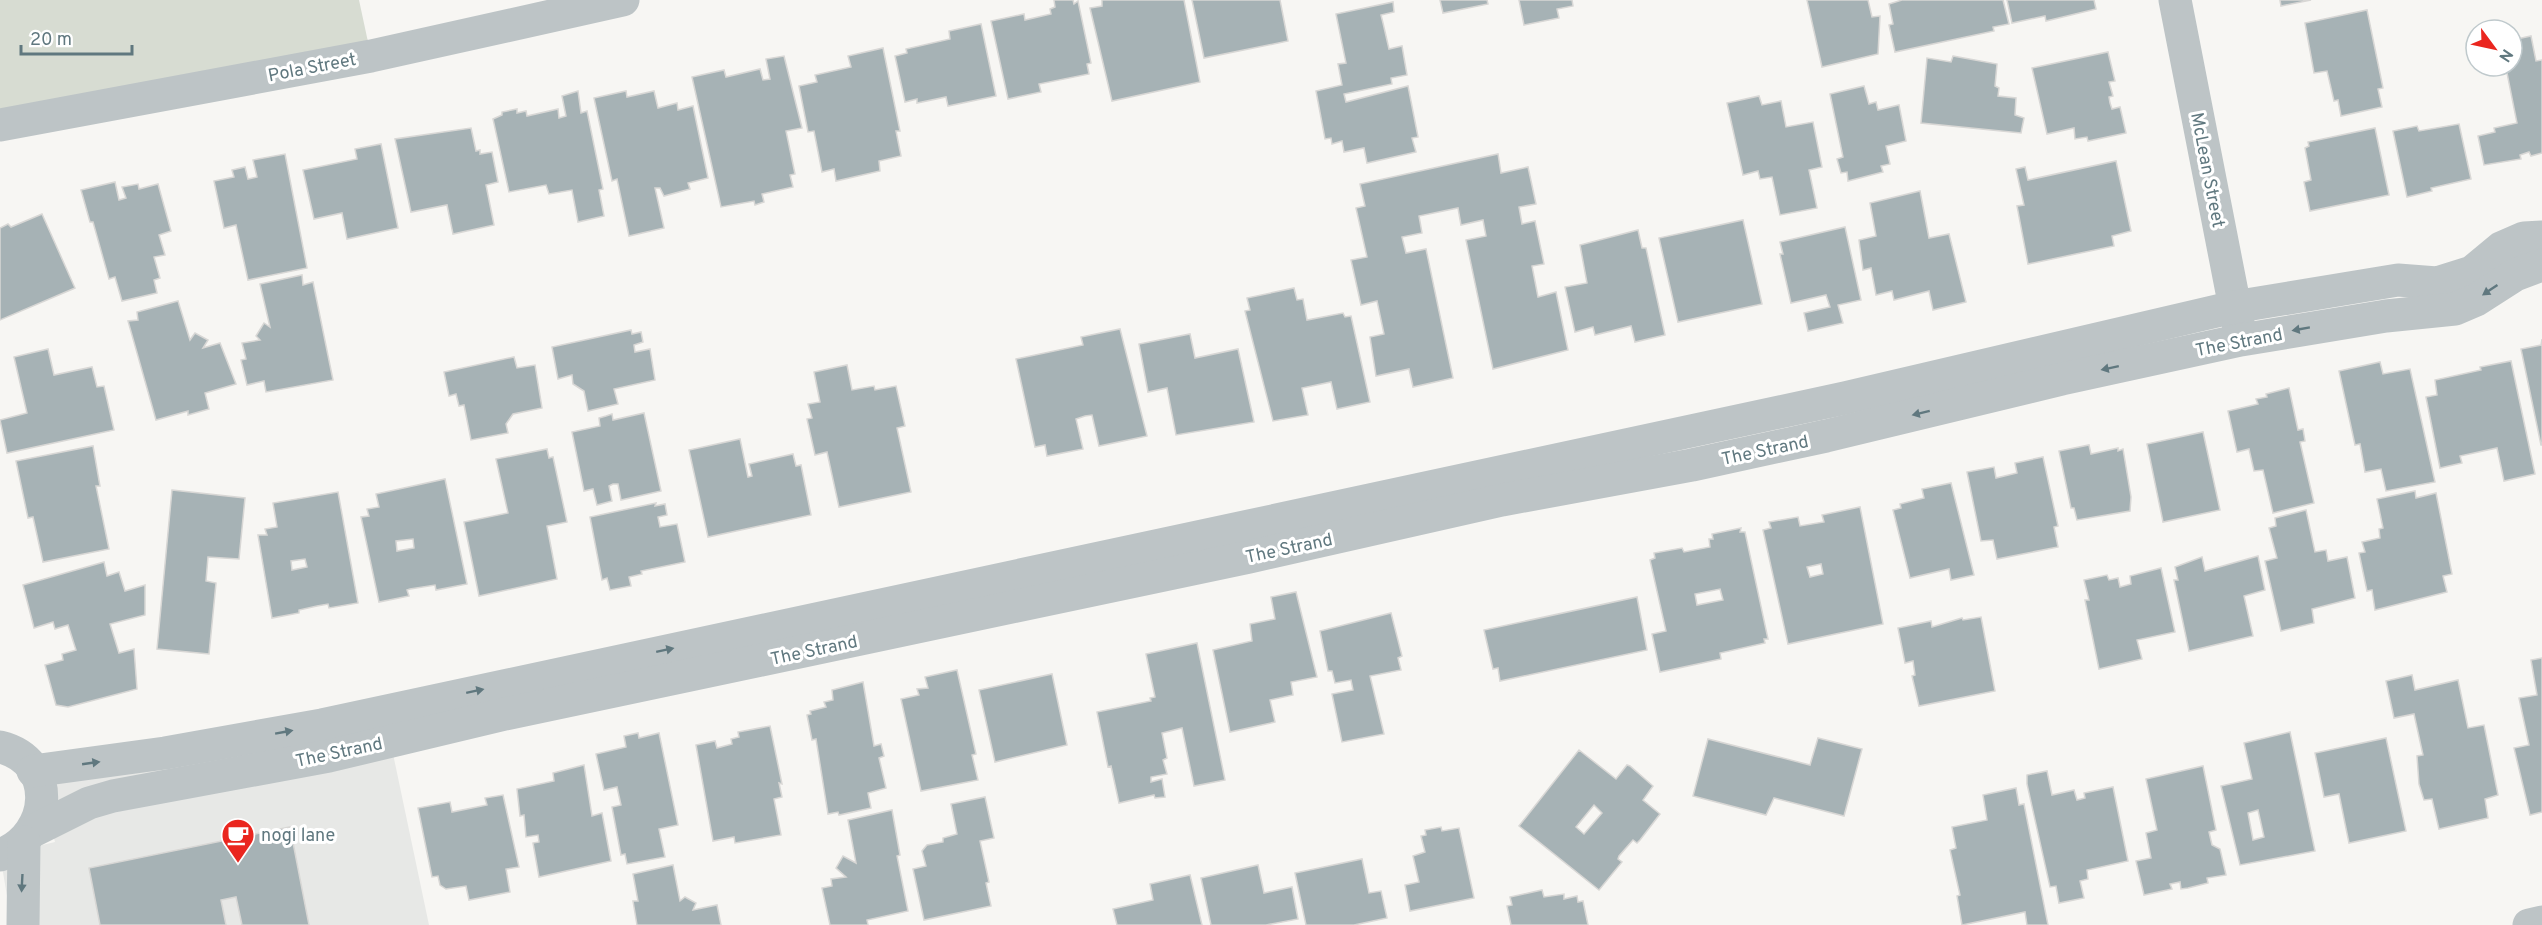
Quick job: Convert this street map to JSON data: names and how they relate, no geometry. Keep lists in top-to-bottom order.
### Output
{
  "streets": {
    "street": ["Pola Street", "McLean Street", "The Strand"]
  },
  "crossings": [
    ["McLean Street", "The Strand"]
  ],
  "places": {
    "cafe": ["nogi lane"]
  },
  "scale_bar": "20 m",
  "north": "bottom right"
}
